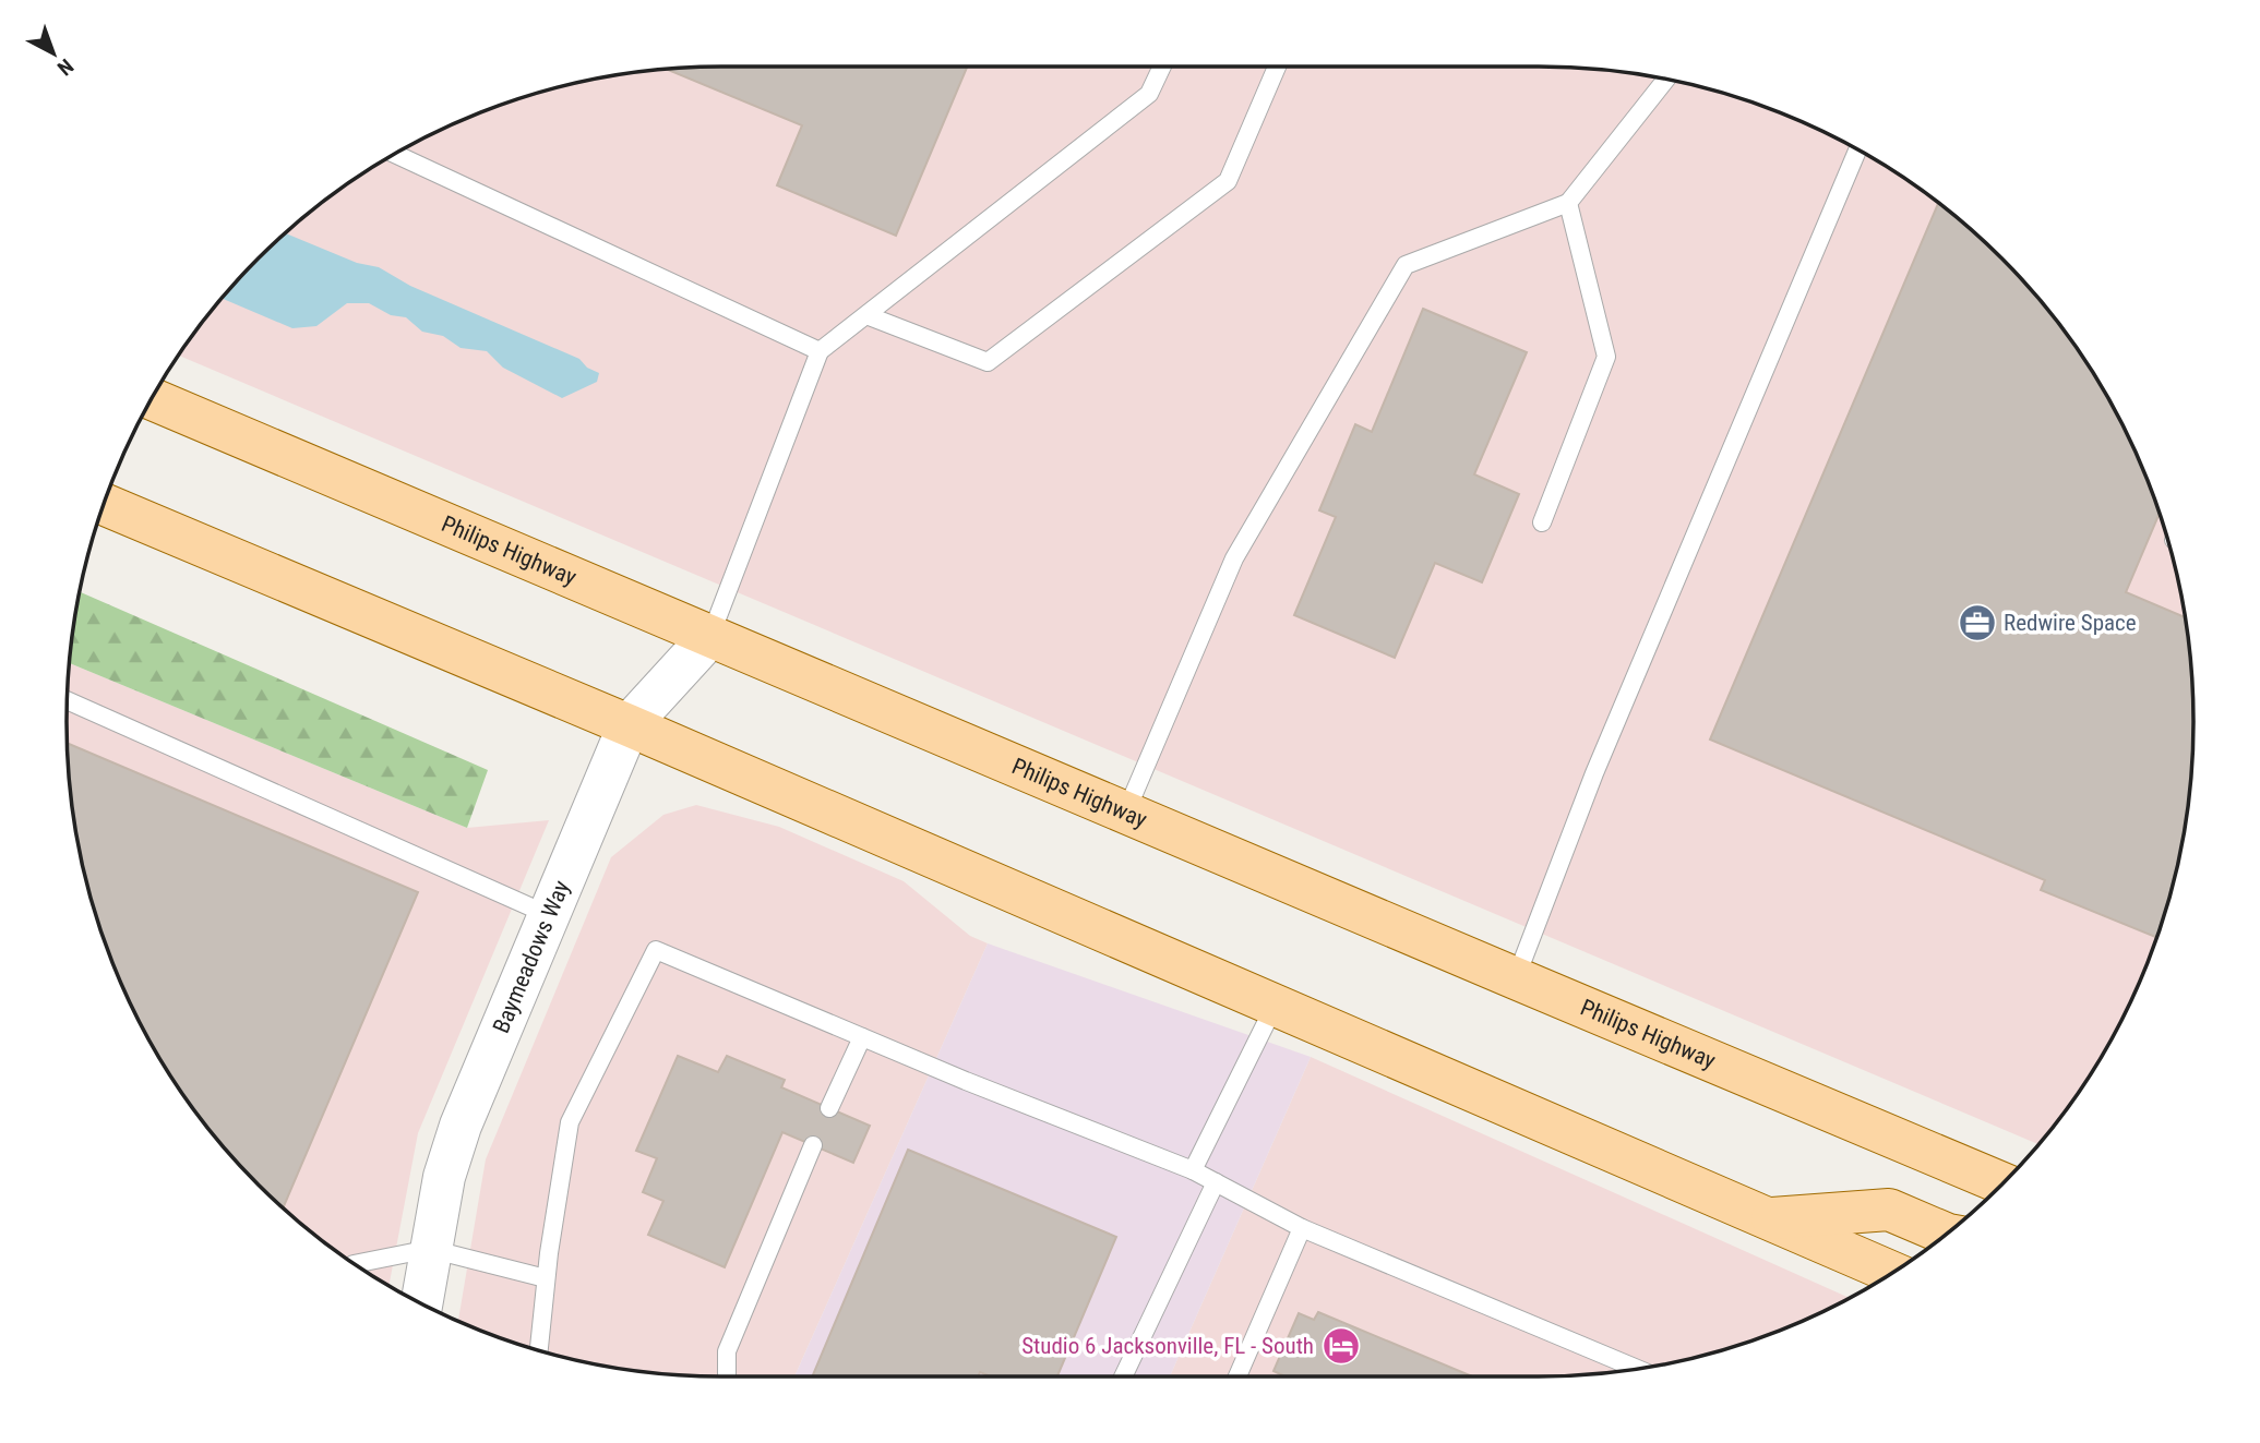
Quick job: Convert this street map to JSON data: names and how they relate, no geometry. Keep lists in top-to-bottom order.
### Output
{
  "streets": {
    "main road": ["Philips Highway"],
    "street": ["Baymeadows Way"]
  },
  "crossings": [
    ["Philips Highway", "Baymeadows Way"]
  ],
  "places": {
    "office": ["Redwire Space"],
    "hotel": ["Studio 6 Jacksonville, FL - South"]
  },
  "north": "bottom right"
}
